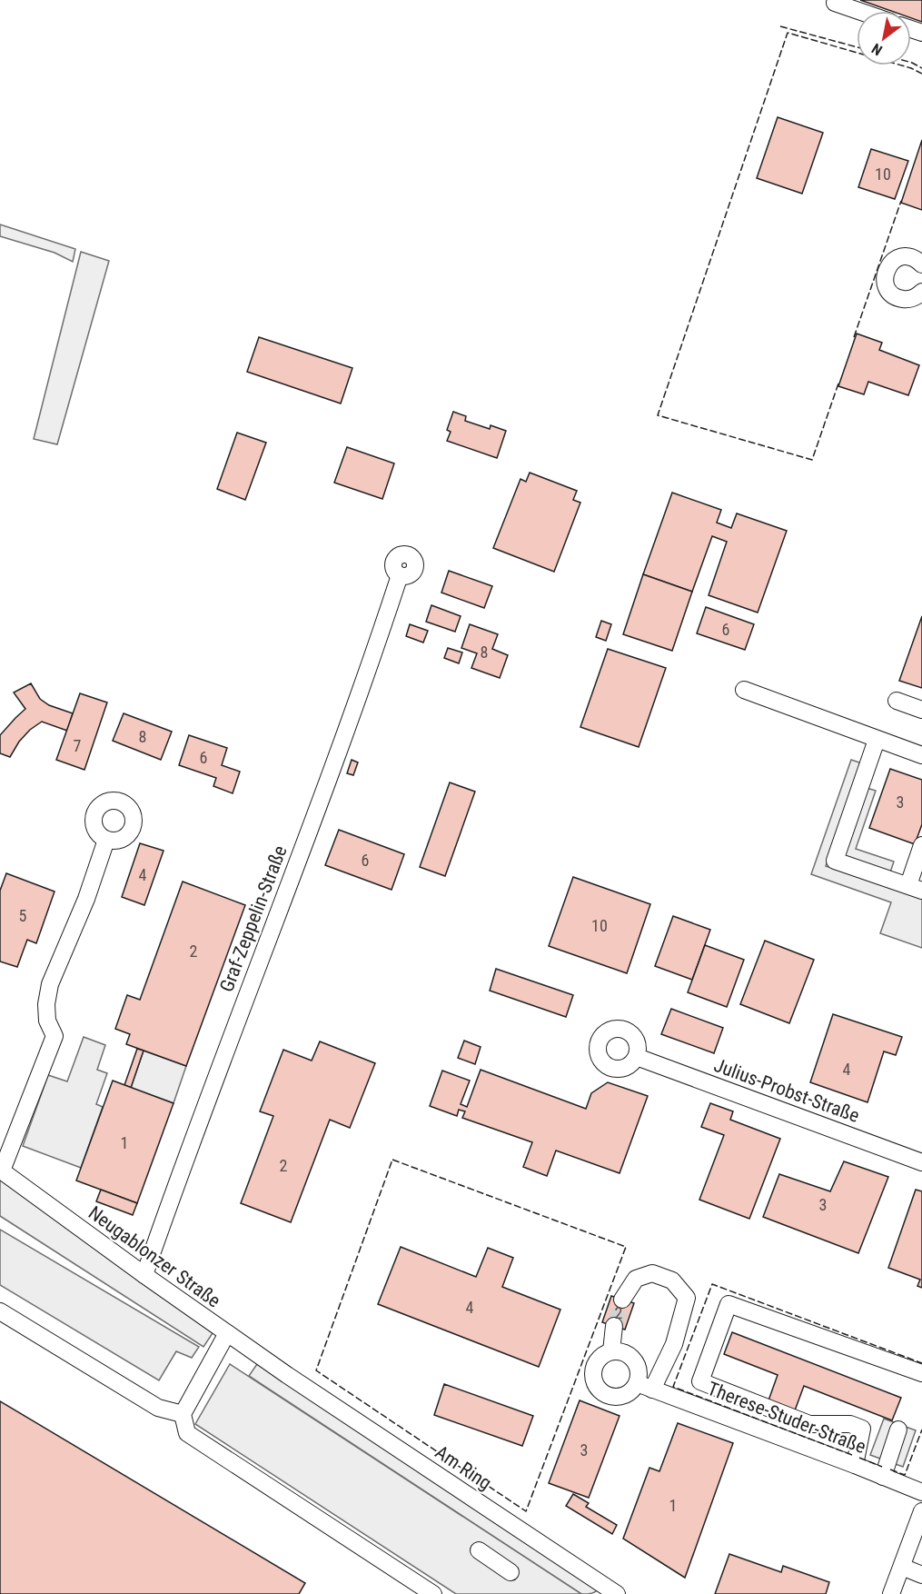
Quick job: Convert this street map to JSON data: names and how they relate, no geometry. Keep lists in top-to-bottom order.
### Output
{
  "streets": {
    "street": [
      "Graf-Zeppelin-Straße",
      "Julius-Probst-Straße",
      "Neugablonzer Straße",
      "Therese-Studer-Straße",
      "Am Ring"
    ]
  },
  "crossings": [
    ["Graf-Zeppelin-Straße", "Neugablonzer Straße"],
    ["Neugablonzer Straße", "Am Ring"]
  ],
  "house_numbers": [
    "10",
    "6",
    "8",
    "8",
    "7",
    "6",
    "3",
    "6",
    "4",
    "5",
    "10",
    "2",
    "4",
    "1",
    "2",
    "3",
    "4",
    "2",
    "3",
    "1"
  ],
  "north": "bottom left"
}
